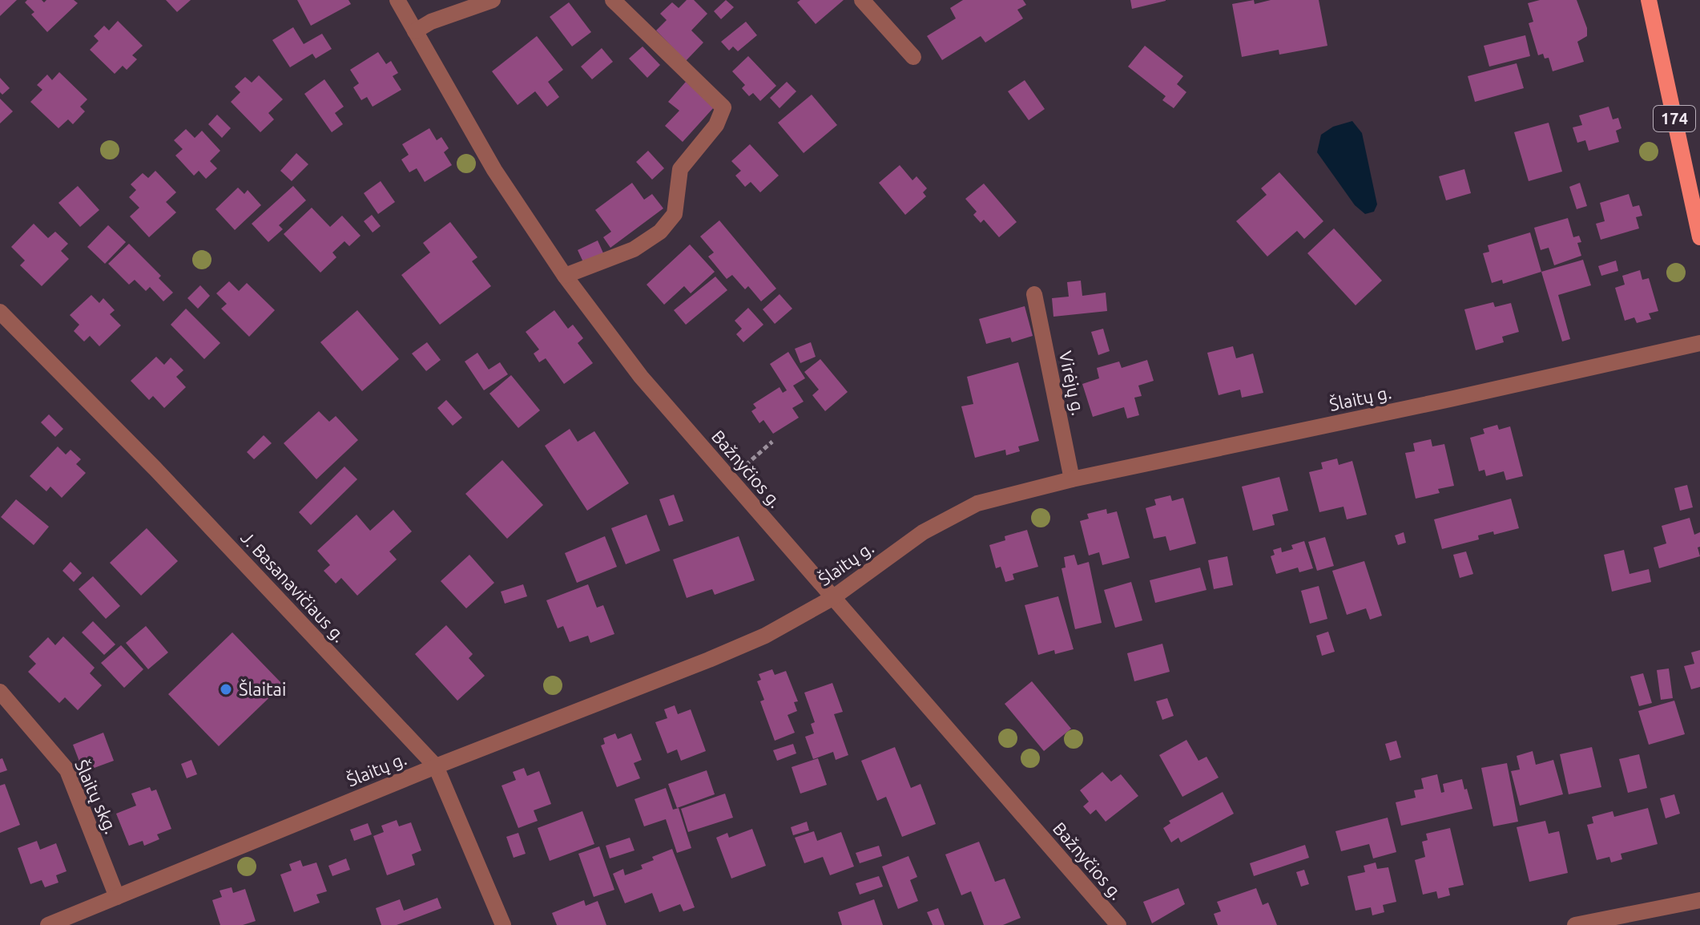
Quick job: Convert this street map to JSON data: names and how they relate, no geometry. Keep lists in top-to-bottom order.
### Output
{
  "streets": {
    "main road": ["174"],
    "street": [
      "Virėjų g.",
      "Šlaitų g.",
      "Bažnyčios g.",
      "J. Basanavičiaus g.",
      "Šlaitų skg."
    ]
  },
  "crossings": [
    ["Virėjų g.", "Šlaitų g."],
    ["Šlaitų g.", "Bažnyčios g."],
    ["Šlaitų g.", "J. Basanavičiaus g."],
    ["Šlaitų g.", "Šlaitų skg."]
  ],
  "places": ["Šlaitai"]
}
